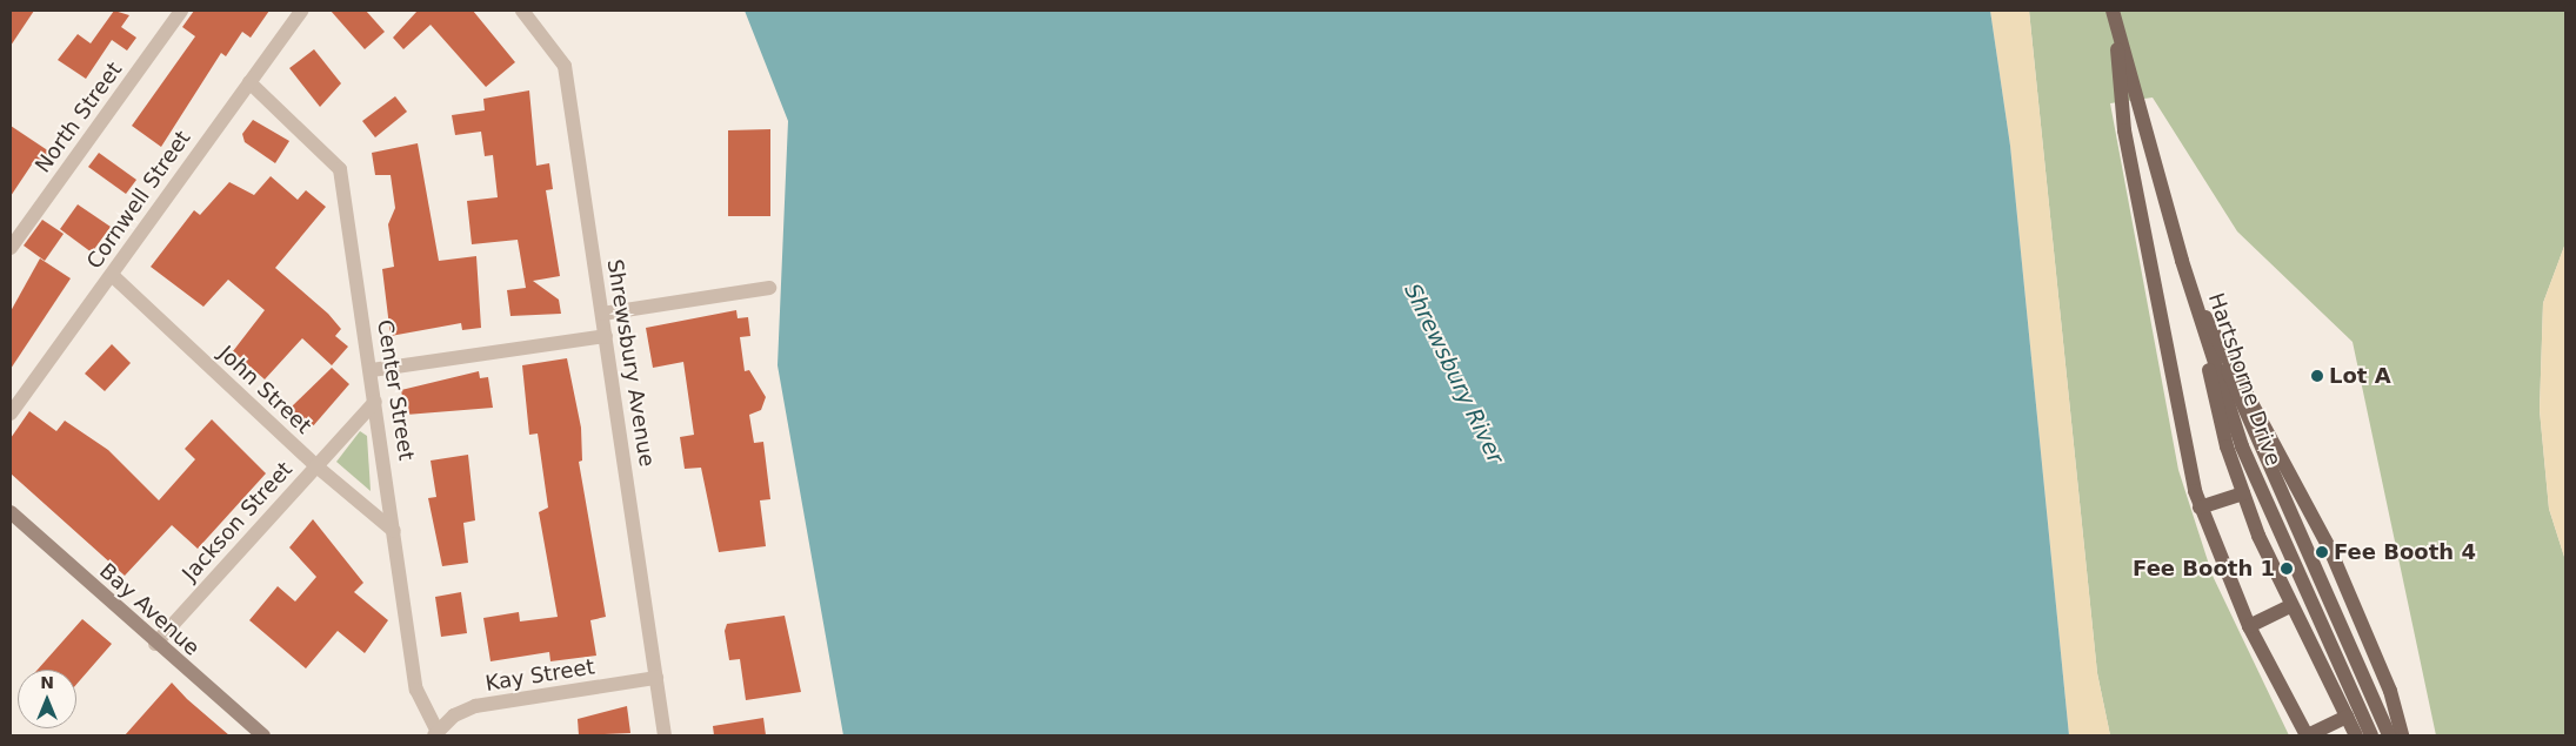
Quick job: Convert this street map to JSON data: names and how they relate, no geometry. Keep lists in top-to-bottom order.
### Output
{
  "streets": {
    "main road": ["Hartshorne Drive"],
    "street": [
      "North Street",
      "Cornwell Street",
      "Shrewsbury Avenue",
      "John Street",
      "Center Street",
      "Jackson Street",
      "Bay Avenue",
      "Kay Street"
    ]
  },
  "crossings": [
    ["Cornwell Street", "John Street"],
    ["Cornwell Street", "Center Street"],
    ["Shrewsbury Avenue", "Kay Street"],
    ["John Street", "Center Street"],
    ["John Street", "Jackson Street"],
    ["Center Street", "Jackson Street"],
    ["Center Street", "Kay Street"],
    ["Jackson Street", "Bay Avenue"]
  ],
  "water": ["Shrewsbury River"],
  "places": ["Lot A", "Fee Booth 4", "Fee Booth 1"],
  "north": "top"
}
